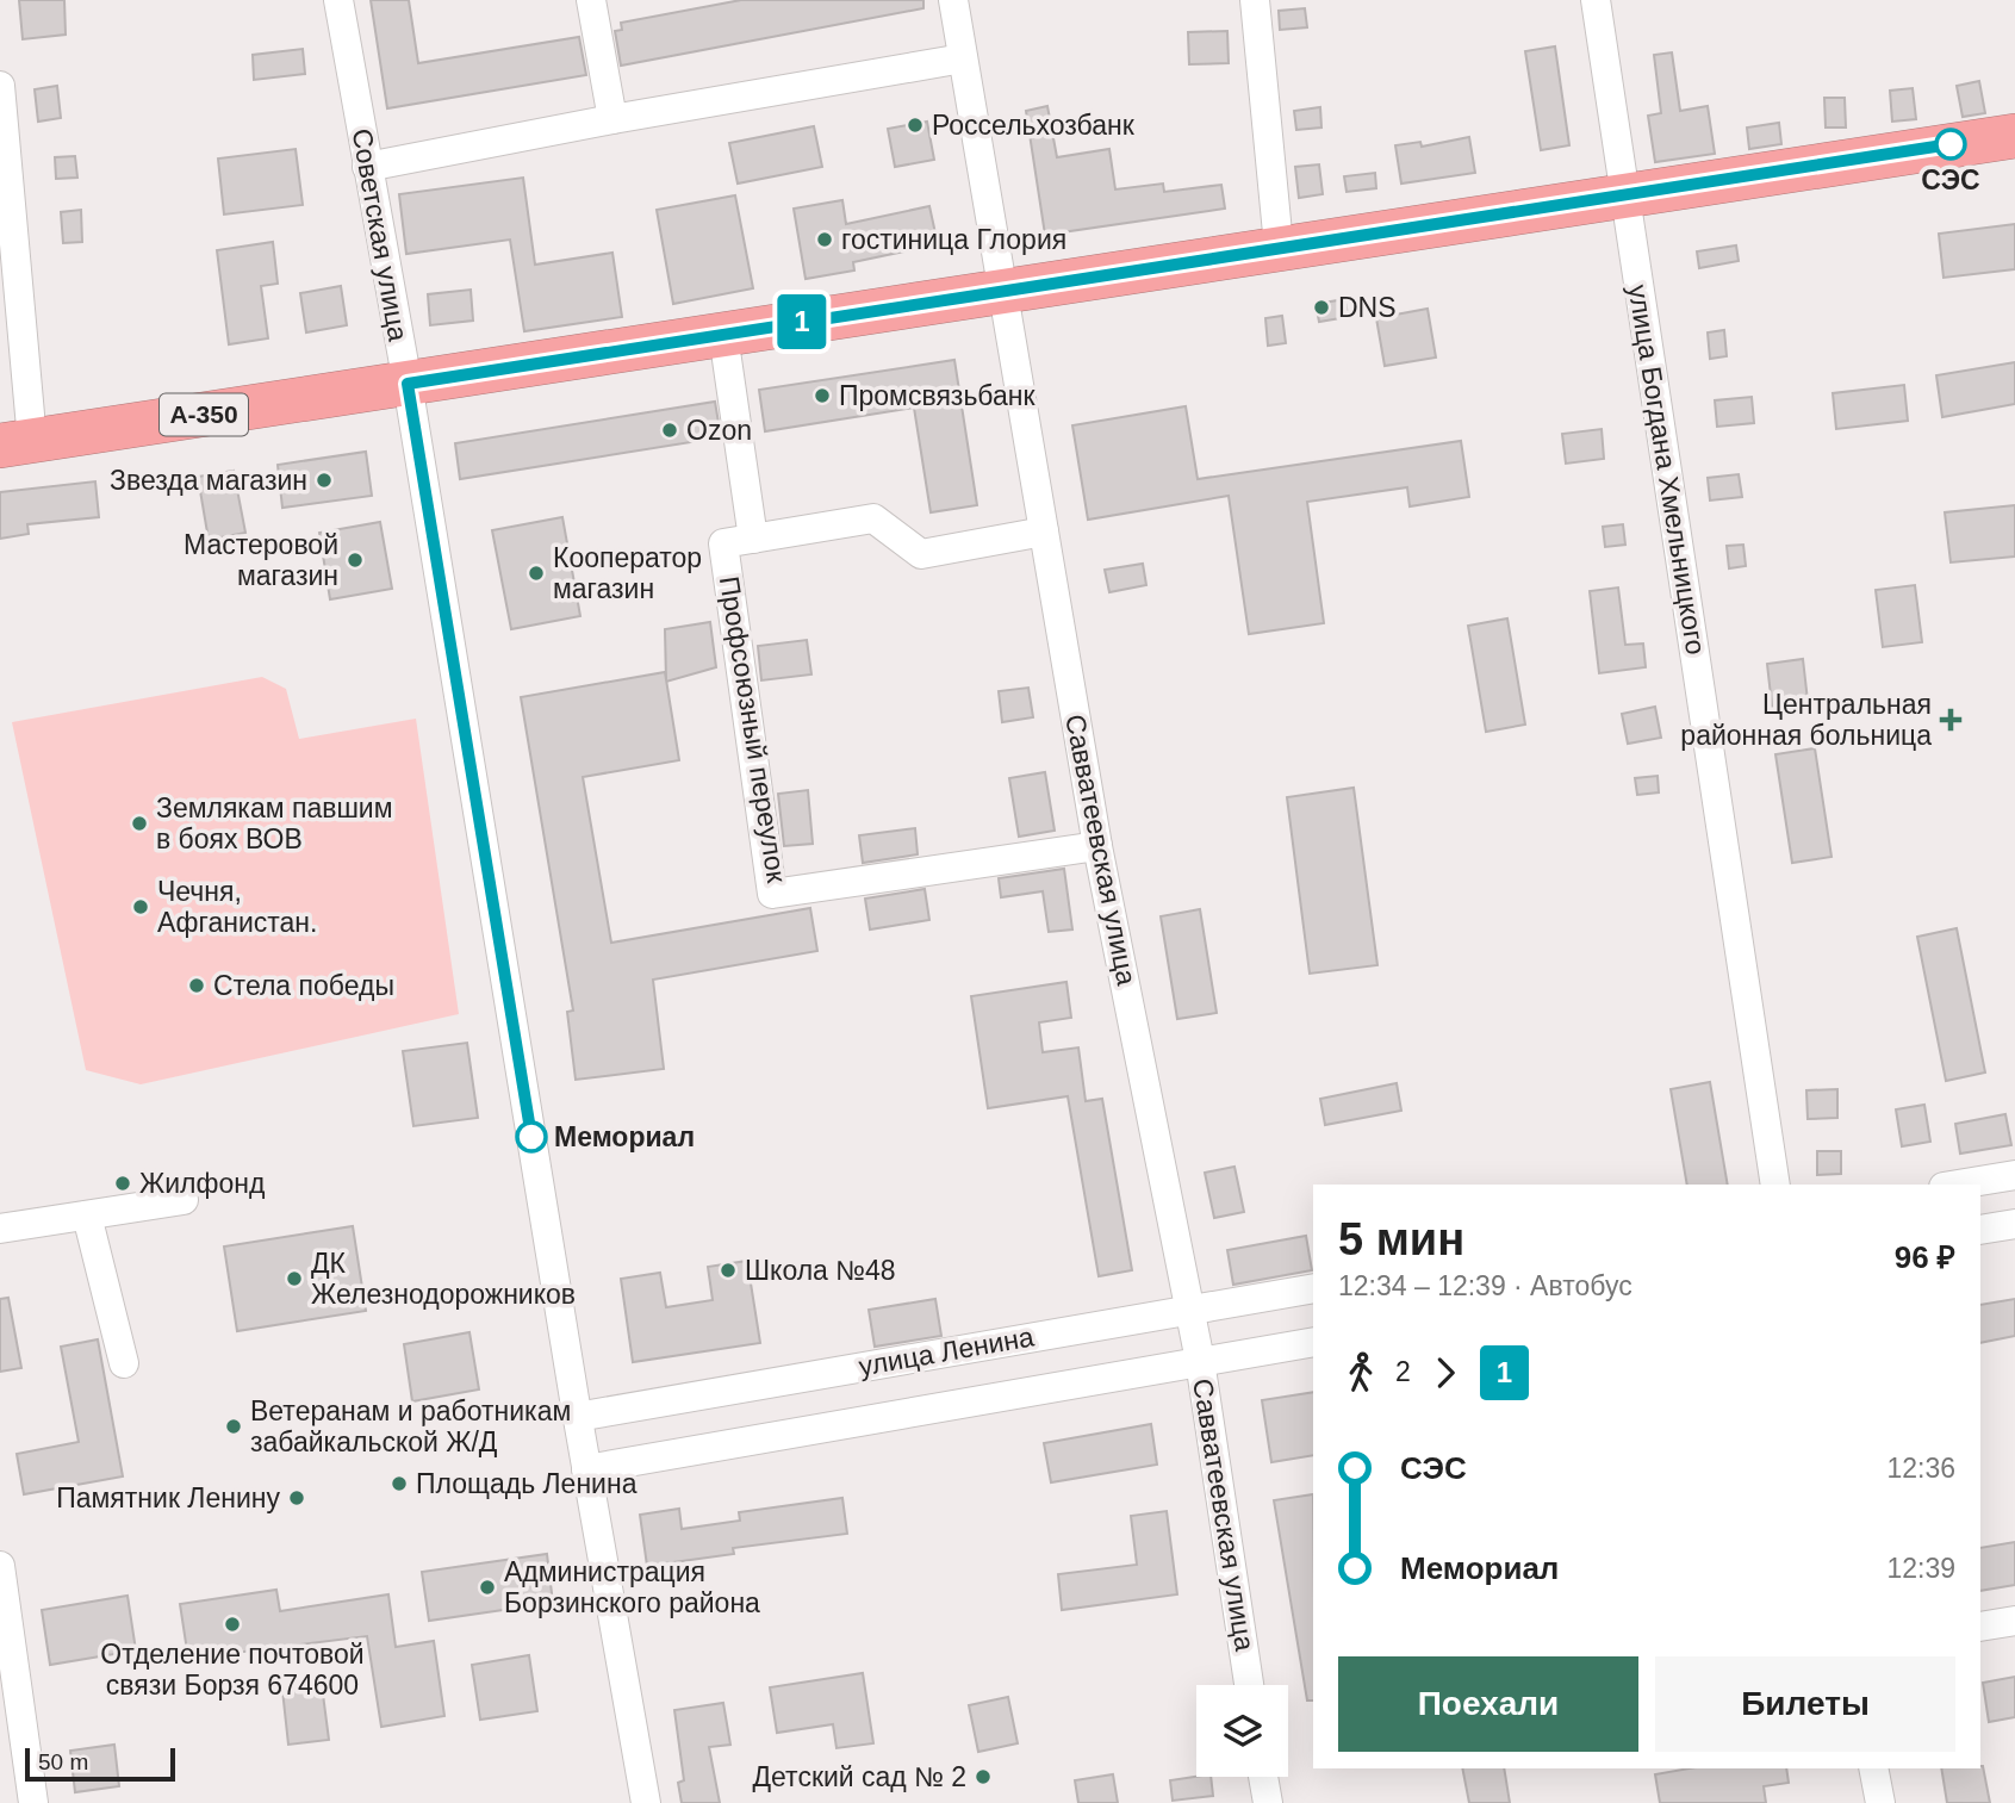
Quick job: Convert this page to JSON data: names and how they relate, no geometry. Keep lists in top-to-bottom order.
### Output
{
  "streets": {
    "highway": ["А-350"],
    "street": [
      "Советская улица",
      "улица Богдана Хмельницкого",
      "Профсоюзный переулок",
      "Савватеевская улица",
      "улица Ленина"
    ]
  },
  "crossings": [
    ["Советская улица", "А-350"],
    ["Советская улица", "улица Ленина"],
    ["А-350", "улица Богдана Хмельницкого"],
    ["А-350", "Савватеевская улица"],
    ["Профсоюзный переулок", "Савватеевская улица"],
    ["Савватеевская улица", "улица Ленина"]
  ],
  "places": {
    "other": [
      "Россельхозбанк",
      "СЭС",
      "гостиница Глория",
      "DNS",
      "Промсвязьбанк",
      "Ozon",
      "Звезда магазин",
      "Мастеровой магазин",
      "Кооператор магазин",
      "Землякам павшим в боях ВОВ",
      "Чечня, Афганистан.",
      "Стела победы",
      "Мемориал",
      "Жилфонд",
      "Школа №48",
      "ДК Железнодорожников",
      "Ветеранам и работникам забайкальской Ж/Д",
      "Площадь Ленина",
      "Памятник Ленину",
      "Администрация Борзинского района",
      "Отделение почтовой связи Борзя 674600",
      "Детский сад № 2"
    ],
    "health": ["Центральная районная больница"]
  },
  "lines": ["bus line 1"],
  "scale_bar": "50 m",
  "page": {
    "on_map": "1",
    "heading": ["5 мин", "12:34 – 12:39 · Автобус", "96 ₽"],
    "legs": ["2", "1"],
    "list": [
      {
        "name": "СЭС",
        "value": "12:36"
      },
      {
        "name": "Мемориал",
        "value": "12:39"
      }
    ],
    "buttons": ["Поехали", "Билеты"],
    "scale": "50 m"
  }
}
